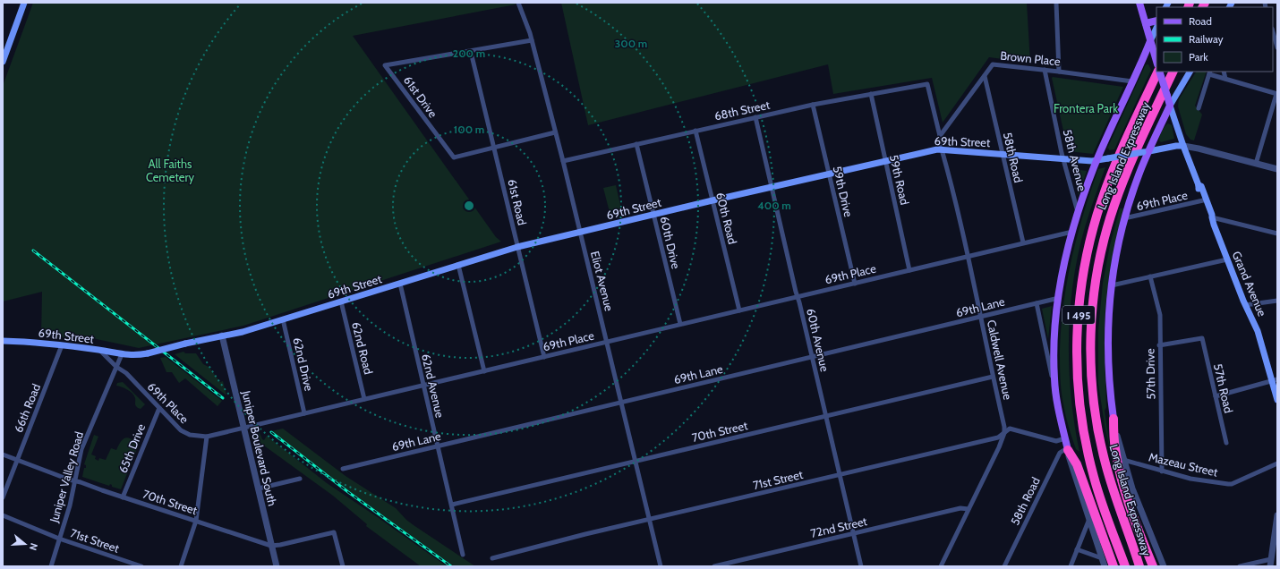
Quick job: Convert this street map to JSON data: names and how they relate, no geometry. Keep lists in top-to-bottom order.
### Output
{
  "streets": {
    "highway": ["Long Island Expressway", "I 495"],
    "main road": ["69th Street", "Grand Avenue"],
    "street": [
      "Brown Place",
      "61st Drive",
      "68th Street",
      "58th Road",
      "58th Avenue",
      "59th Road",
      "59th Drive",
      "69th Place",
      "61st Road",
      "60th Road",
      "60th Drive",
      "Eliot Avenue",
      "69th Lane",
      "60th Avenue",
      "62nd Road",
      "Caldwell Avenue",
      "62nd Drive",
      "57th Drive",
      "62nd Avenue",
      "57th Road",
      "66th Road",
      "70th Street",
      "65th Drive",
      "Juniper Boulevard South",
      "Mazeau Street",
      "Juniper Valley Road",
      "71st Street",
      "72nd Street"
    ]
  },
  "crossings": [
    ["Brown Place", "58th Road"],
    ["Brown Place", "58th Avenue"],
    ["Brown Place", "Caldwell Avenue"],
    ["61st Drive", "61st Road"],
    ["68th Street", "59th Road"],
    ["68th Street", "59th Drive"],
    ["68th Street", "60th Road"],
    ["68th Street", "60th Drive"],
    ["68th Street", "Eliot Avenue"],
    ["68th Street", "60th Avenue"],
    ["68th Street", "Caldwell Avenue"],
    ["69th Street", "58th Road"],
    ["69th Street", "58th Avenue"],
    ["69th Street", "59th Road"],
    ["69th Street", "59th Drive"],
    ["69th Street", "69th Place"],
    ["69th Street", "61st Road"],
    ["69th Street", "60th Road"],
    ["69th Street", "60th Drive"],
    ["69th Street", "Eliot Avenue"],
    ["69th Street", "Grand Avenue"],
    ["69th Street", "60th Avenue"],
    ["69th Street", "62nd Road"],
    ["69th Street", "Caldwell Avenue"],
    ["69th Street", "62nd Drive"],
    ["69th Street", "62nd Avenue"],
    ["69th Street", "66th Road"],
    ["69th Street", "Juniper Boulevard South"],
    ["69th Street", "Juniper Valley Road"],
    ["58th Road", "69th Place"],
    ["59th Road", "69th Place"],
    ["59th Drive", "69th Place"],
    ["69th Place", "61st Road"],
    ["69th Place", "60th Road"],
    ["69th Place", "60th Drive"],
    ["69th Place", "Eliot Avenue"],
    ["69th Place", "Grand Avenue"],
    ["69th Place", "60th Avenue"],
    ["69th Place", "62nd Road"],
    ["69th Place", "Caldwell Avenue"],
    ["69th Place", "62nd Drive"],
    ["69th Place", "62nd Avenue"],
    ["69th Place", "65th Drive"],
    ["69th Place", "Juniper Boulevard South"],
    ["69th Place", "Juniper Valley Road"],
    ["Eliot Avenue", "69th Lane"],
    ["Eliot Avenue", "70th Street"],
    ["Eliot Avenue", "71st Street"],
    ["69th Lane", "60th Avenue"],
    ["69th Lane", "Caldwell Avenue"],
    ["69th Lane", "62nd Avenue"],
    ["60th Avenue", "70th Street"],
    ["60th Avenue", "71st Street"],
    ["60th Avenue", "72nd Street"],
    ["Caldwell Avenue", "70th Street"],
    ["Caldwell Avenue", "71st Street"],
    ["Caldwell Avenue", "72nd Street"],
    ["57th Drive", "57th Road"],
    ["57th Drive", "Mazeau Street"],
    ["62nd Avenue", "70th Street"],
    ["66th Road", "70th Street"],
    ["70th Street", "65th Drive"],
    ["70th Street", "Juniper Boulevard South"],
    ["70th Street", "Juniper Valley Road"],
    ["Juniper Valley Road", "71st Street"]
  ],
  "parks": ["Frontera Park", "All Faiths Cemetery"],
  "legend": ["Road", "Railway", "Park"],
  "north": "right",
  "rings": [
    "300 m",
    "200 m",
    "100 m",
    "400 m"
  ]
}
